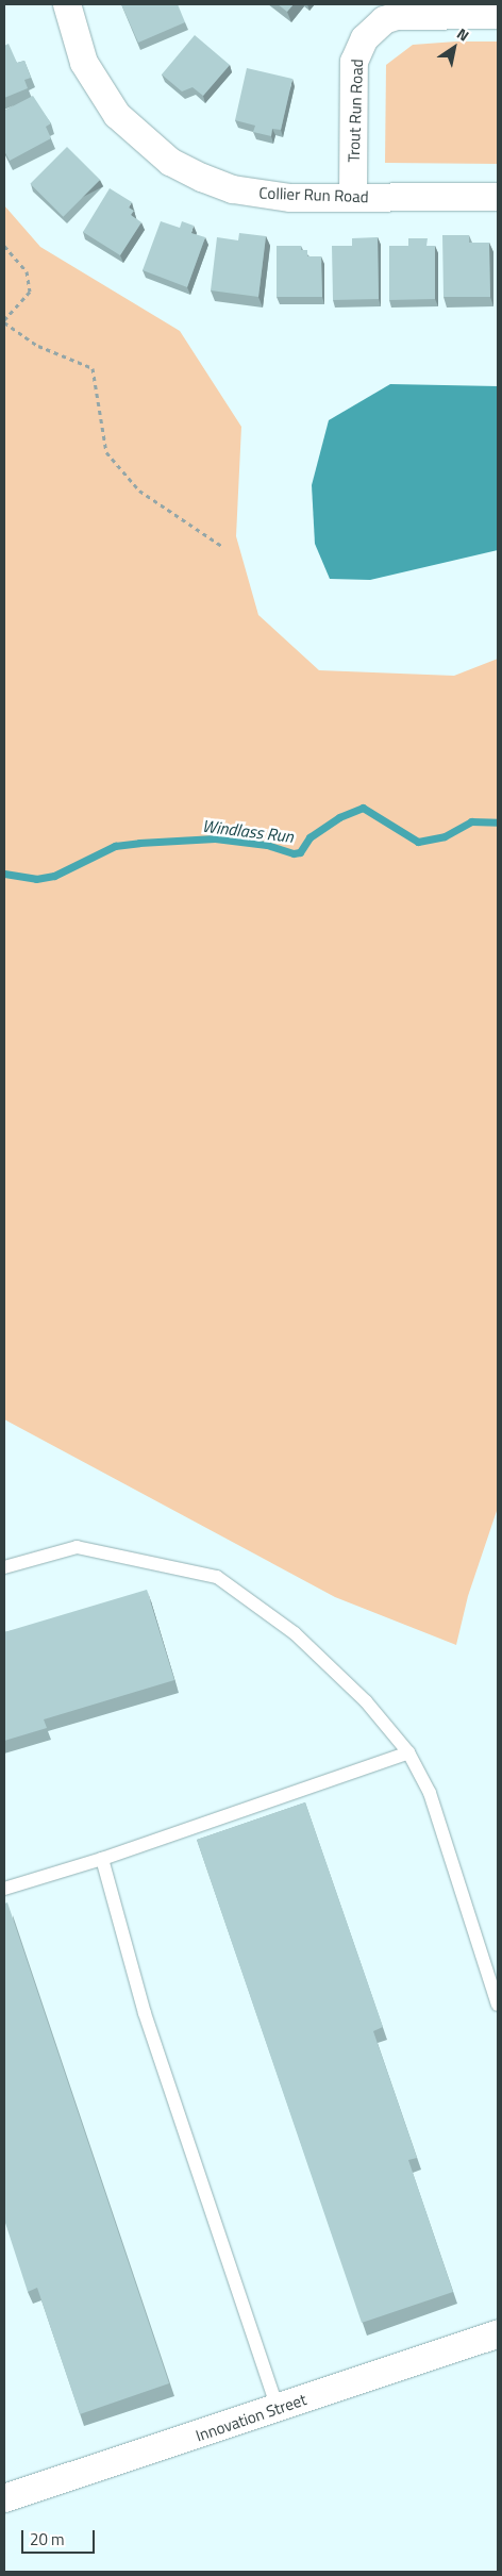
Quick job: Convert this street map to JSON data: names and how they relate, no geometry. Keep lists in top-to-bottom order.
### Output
{
  "streets": {
    "street": ["Trout Run Road", "Collier Run Road", "Innovation Street"]
  },
  "crossings": [
    ["Trout Run Road", "Collier Run Road"]
  ],
  "water": ["Windlass Run"],
  "scale_bar": "20 m",
  "north": "top right"
}
